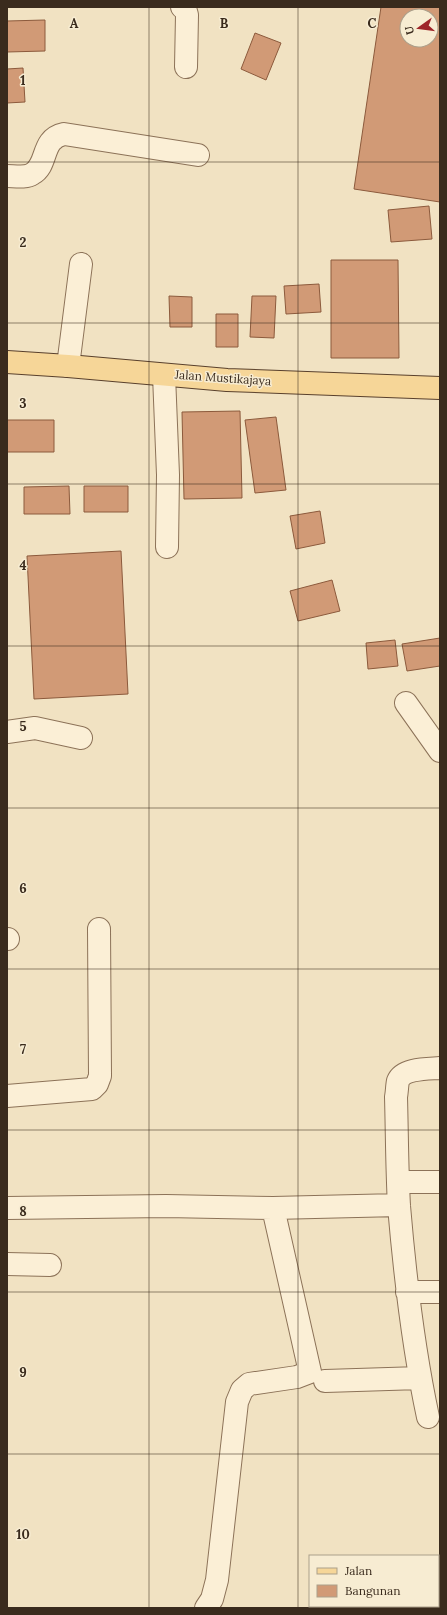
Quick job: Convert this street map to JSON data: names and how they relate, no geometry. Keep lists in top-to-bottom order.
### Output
{
  "streets": {
    "main road": ["Jalan Mustikajaya"]
  },
  "legend": ["Jalan", "Bangunan"],
  "north": "left",
  "grid": {
    "columns": ["A", "B", "C"],
    "rows": [
      "1",
      "2",
      "3",
      "4",
      "5",
      "6",
      "7",
      "8",
      "9",
      "10"
    ]
  }
}
